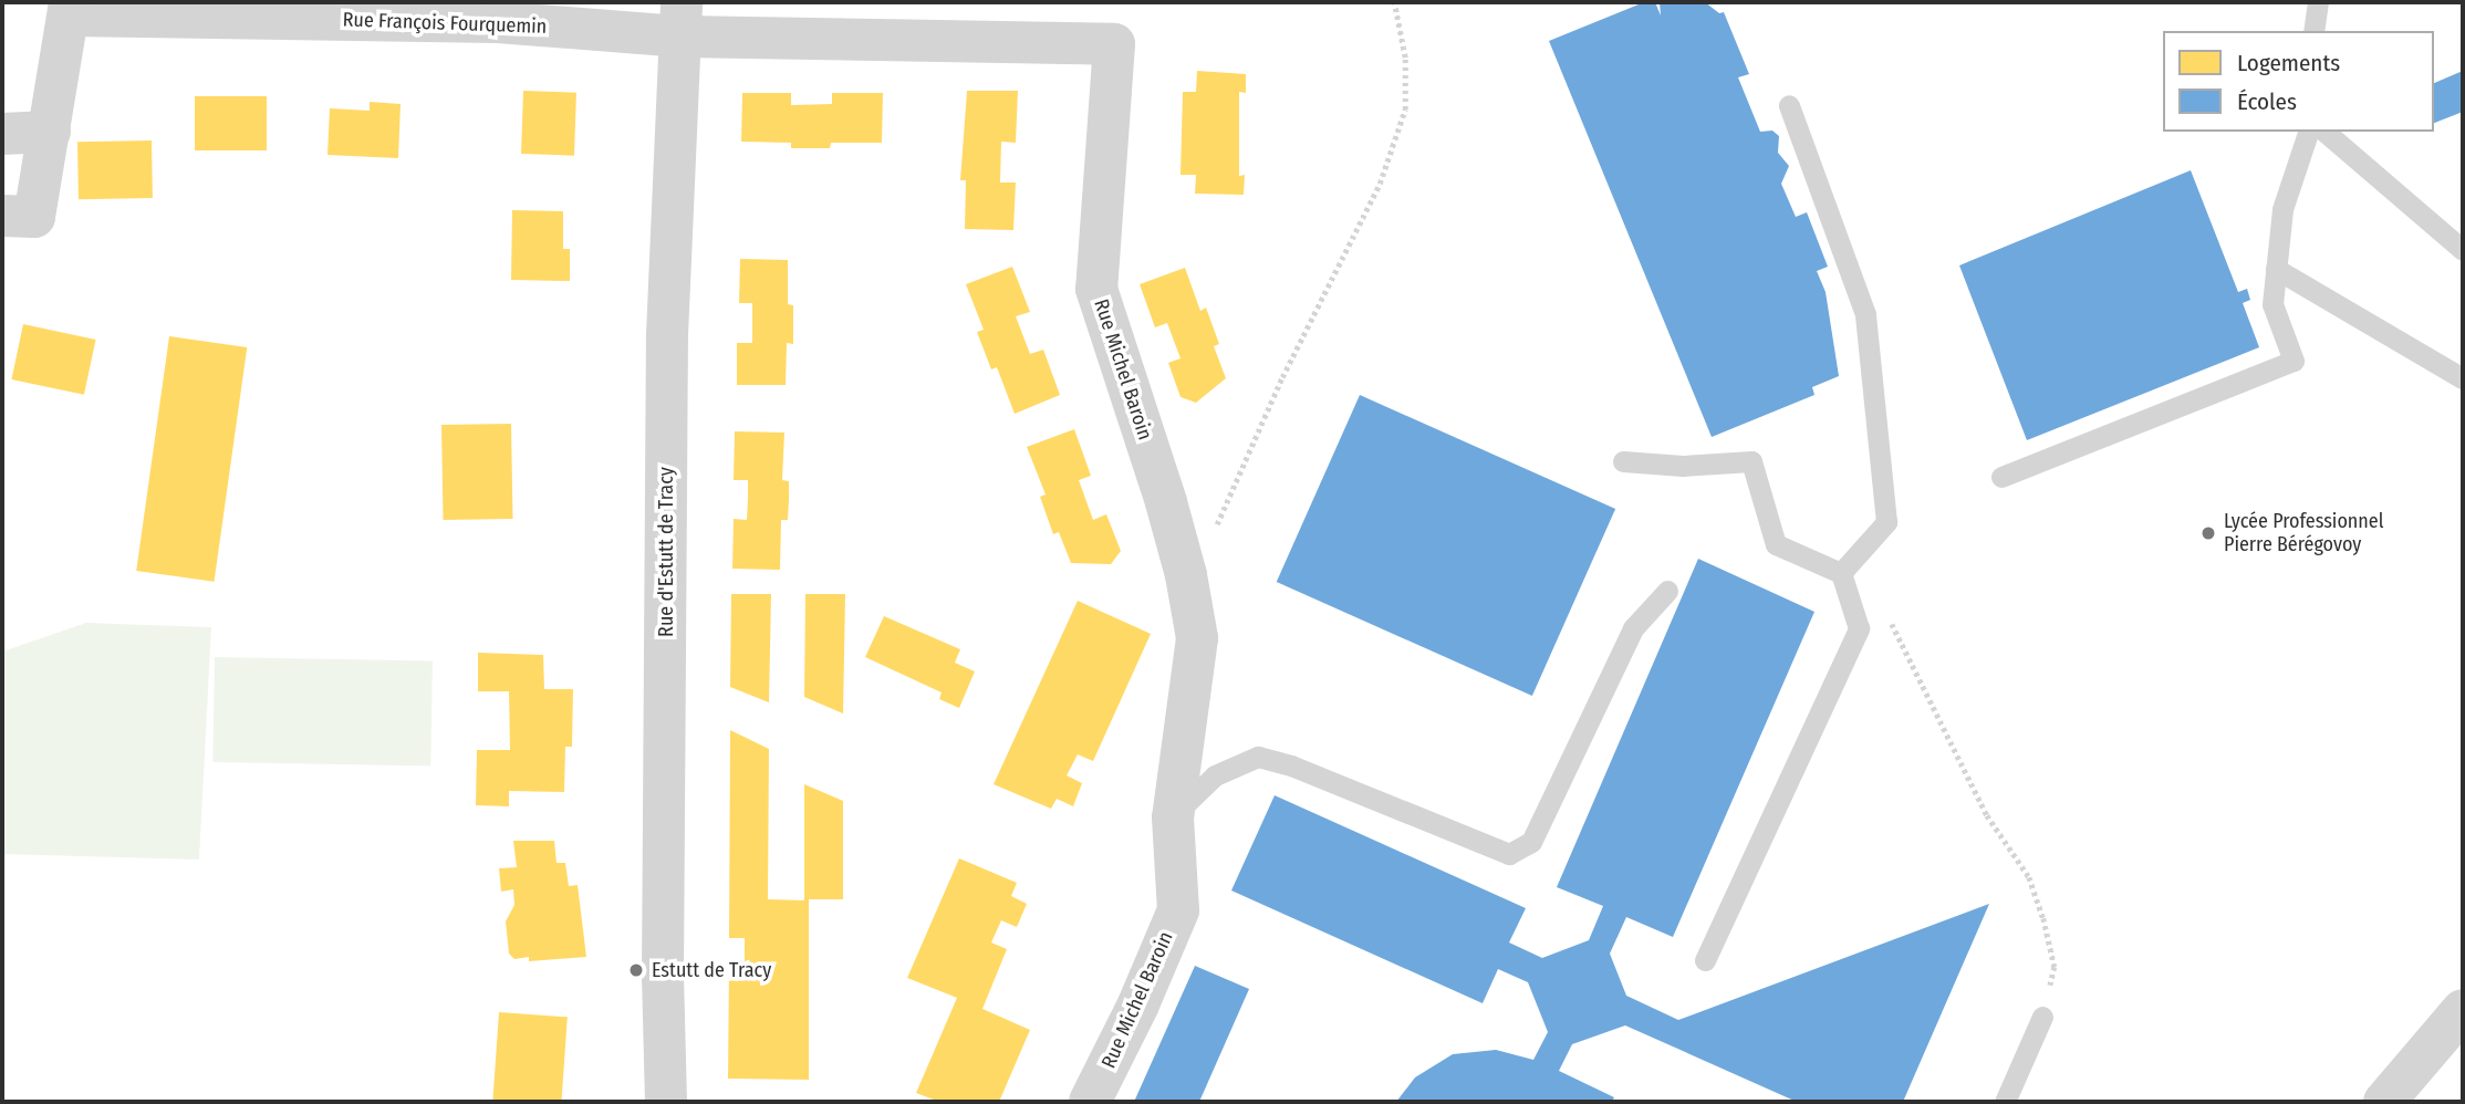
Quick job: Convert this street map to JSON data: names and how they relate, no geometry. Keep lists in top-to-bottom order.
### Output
{
  "streets": {
    "street": ["Rue François Fourquemin", "Rue Michel Baroin", "Rue d'Estutt de Tracy"]
  },
  "crossings": [
    ["Rue François Fourquemin", "Rue Michel Baroin"],
    ["Rue François Fourquemin", "Rue d'Estutt de Tracy"],
    ["Rue Michel Baroin", "Rue d'Estutt de Tracy"]
  ],
  "places": ["Lycée Professionnel Pierre Bérégovoy", "Estutt de Tracy"],
  "legend": ["Logements", "Écoles"]
}
